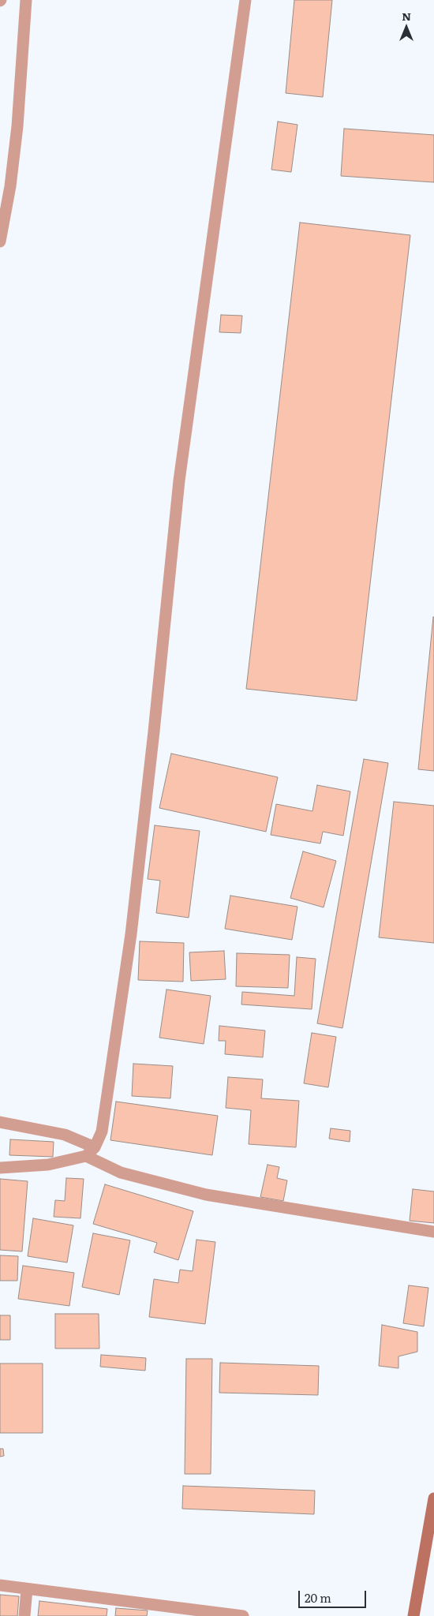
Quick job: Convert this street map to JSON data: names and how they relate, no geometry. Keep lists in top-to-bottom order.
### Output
{
  "scale_bar": "20 m",
  "north": "top"
}
